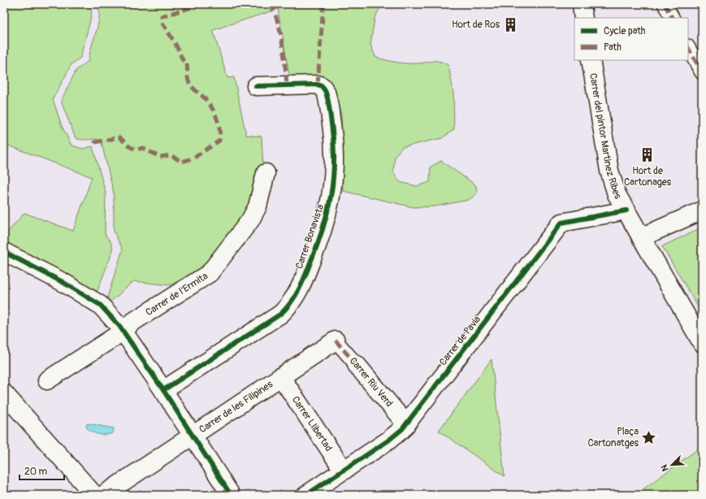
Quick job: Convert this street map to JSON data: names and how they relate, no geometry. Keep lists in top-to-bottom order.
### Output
{
  "streets": {
    "street": [
      "Carrer del pintor Martinez Ribes",
      "Carrer Bonavista",
      "Carrer de l'Ermita",
      "Carrer de Pavia",
      "Carrer Riu Verd",
      "Carrer de les Filipines",
      "Carrer Llibertad"
    ]
  },
  "crossings": [
    ["Carrer del pintor Martinez Ribes", "Carrer de Pavia"],
    ["Carrer de Pavia", "Carrer Riu Verd"],
    ["Carrer de Pavia", "Carrer Llibertad"],
    ["Carrer Riu Verd", "Carrer de les Filipines"],
    ["Carrer de les Filipines", "Carrer Llibertad"]
  ],
  "places": {
    "building": ["Hort de Ros", "Hort de Cartonages"],
    "place": ["Plaça Cartonatges"]
  },
  "legend": ["Cycle path", "Path"],
  "scale_bar": "20 m",
  "north": "bottom left"
}
